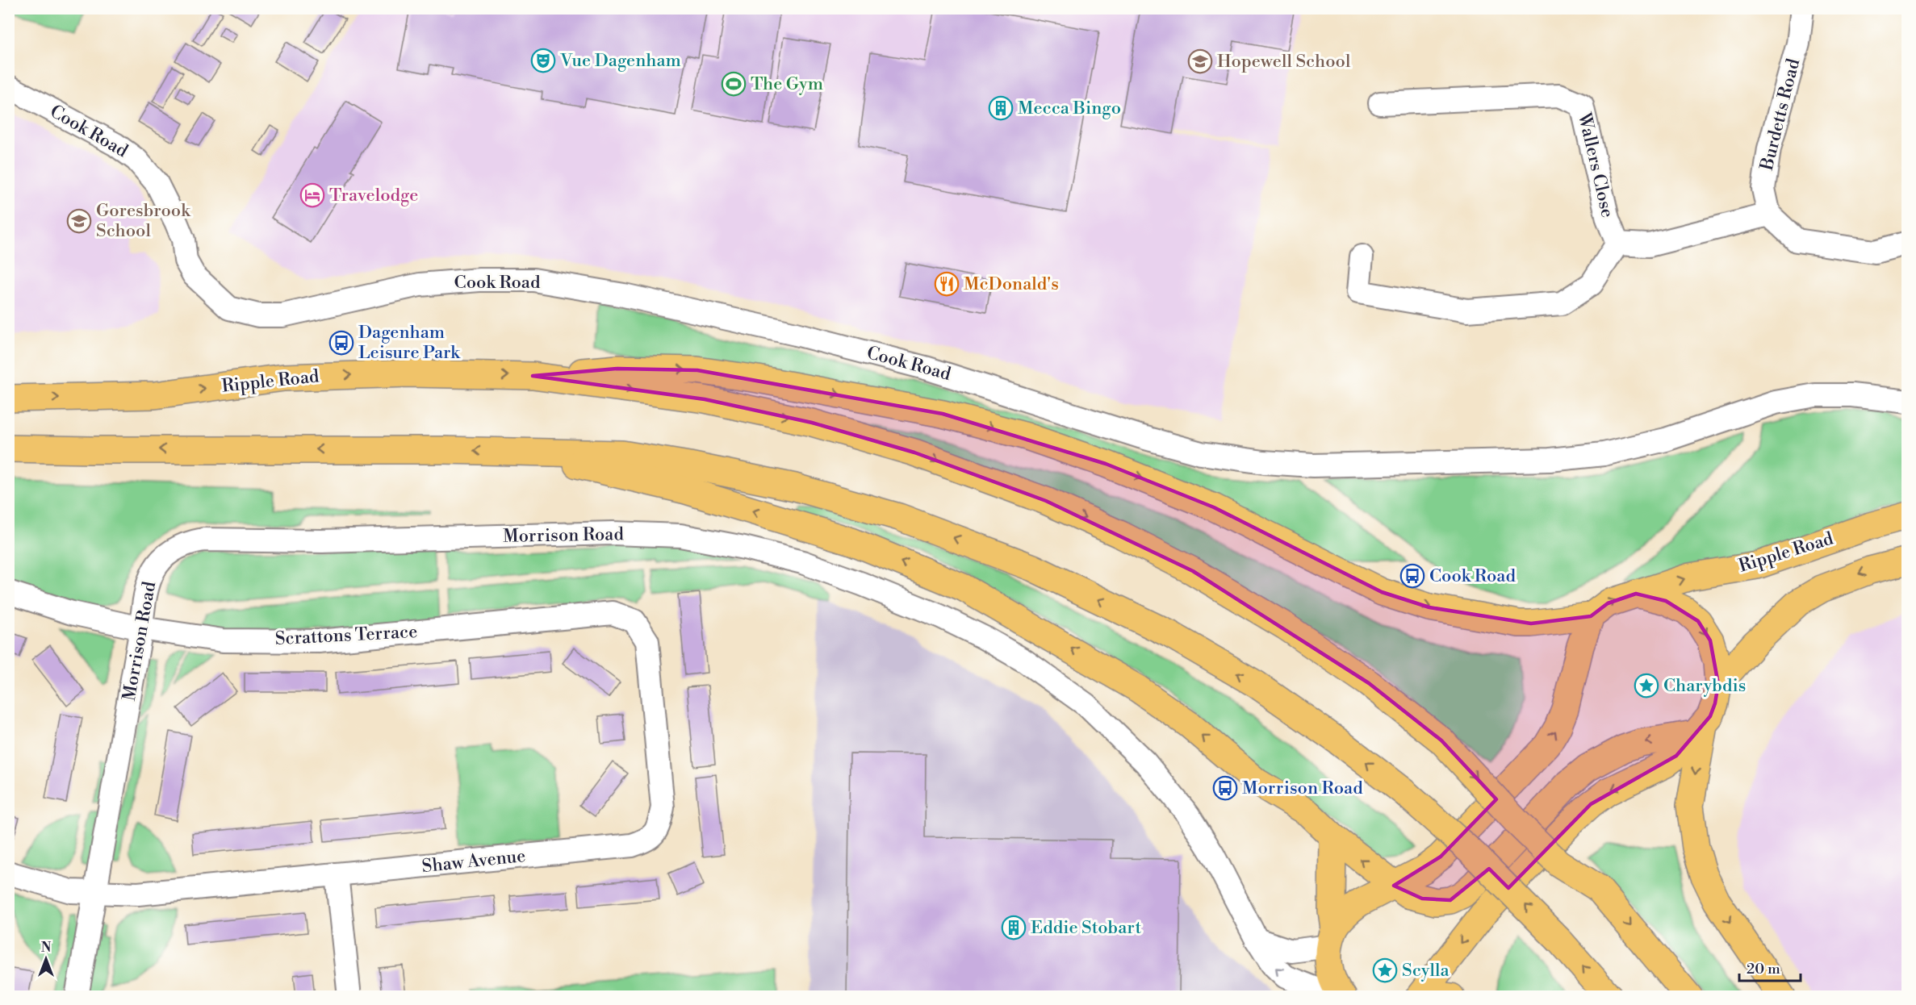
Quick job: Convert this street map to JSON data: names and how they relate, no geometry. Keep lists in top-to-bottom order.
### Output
{
  "streets": {
    "main road": ["Ripple Road"],
    "street": [
      "Burdetts Road",
      "Cook Road",
      "Wallers Close",
      "Morrison Road",
      "Scrattons Terrace",
      "Shaw Avenue"
    ]
  },
  "crossings": [
    ["Morrison Road", "Scrattons Terrace"],
    ["Morrison Road", "Shaw Avenue"],
    ["Scrattons Terrace", "Shaw Avenue"]
  ],
  "places": {
    "theatre": ["Vue Dagenham"],
    "school or university": ["Hopewell School", "Goresbrook School"],
    "sports": ["The Gym"],
    "building": ["Mecca Bingo", "Eddie Stobart"],
    "hotel": ["Travelodge"],
    "restaurant": ["McDonald's"],
    "bus stop": ["Dagenham Leisure Park", "Cook Road", "Morrison Road"],
    "place": ["Charybdis", "Scylla"]
  },
  "scale_bar": "20 m",
  "north": "top"
}
